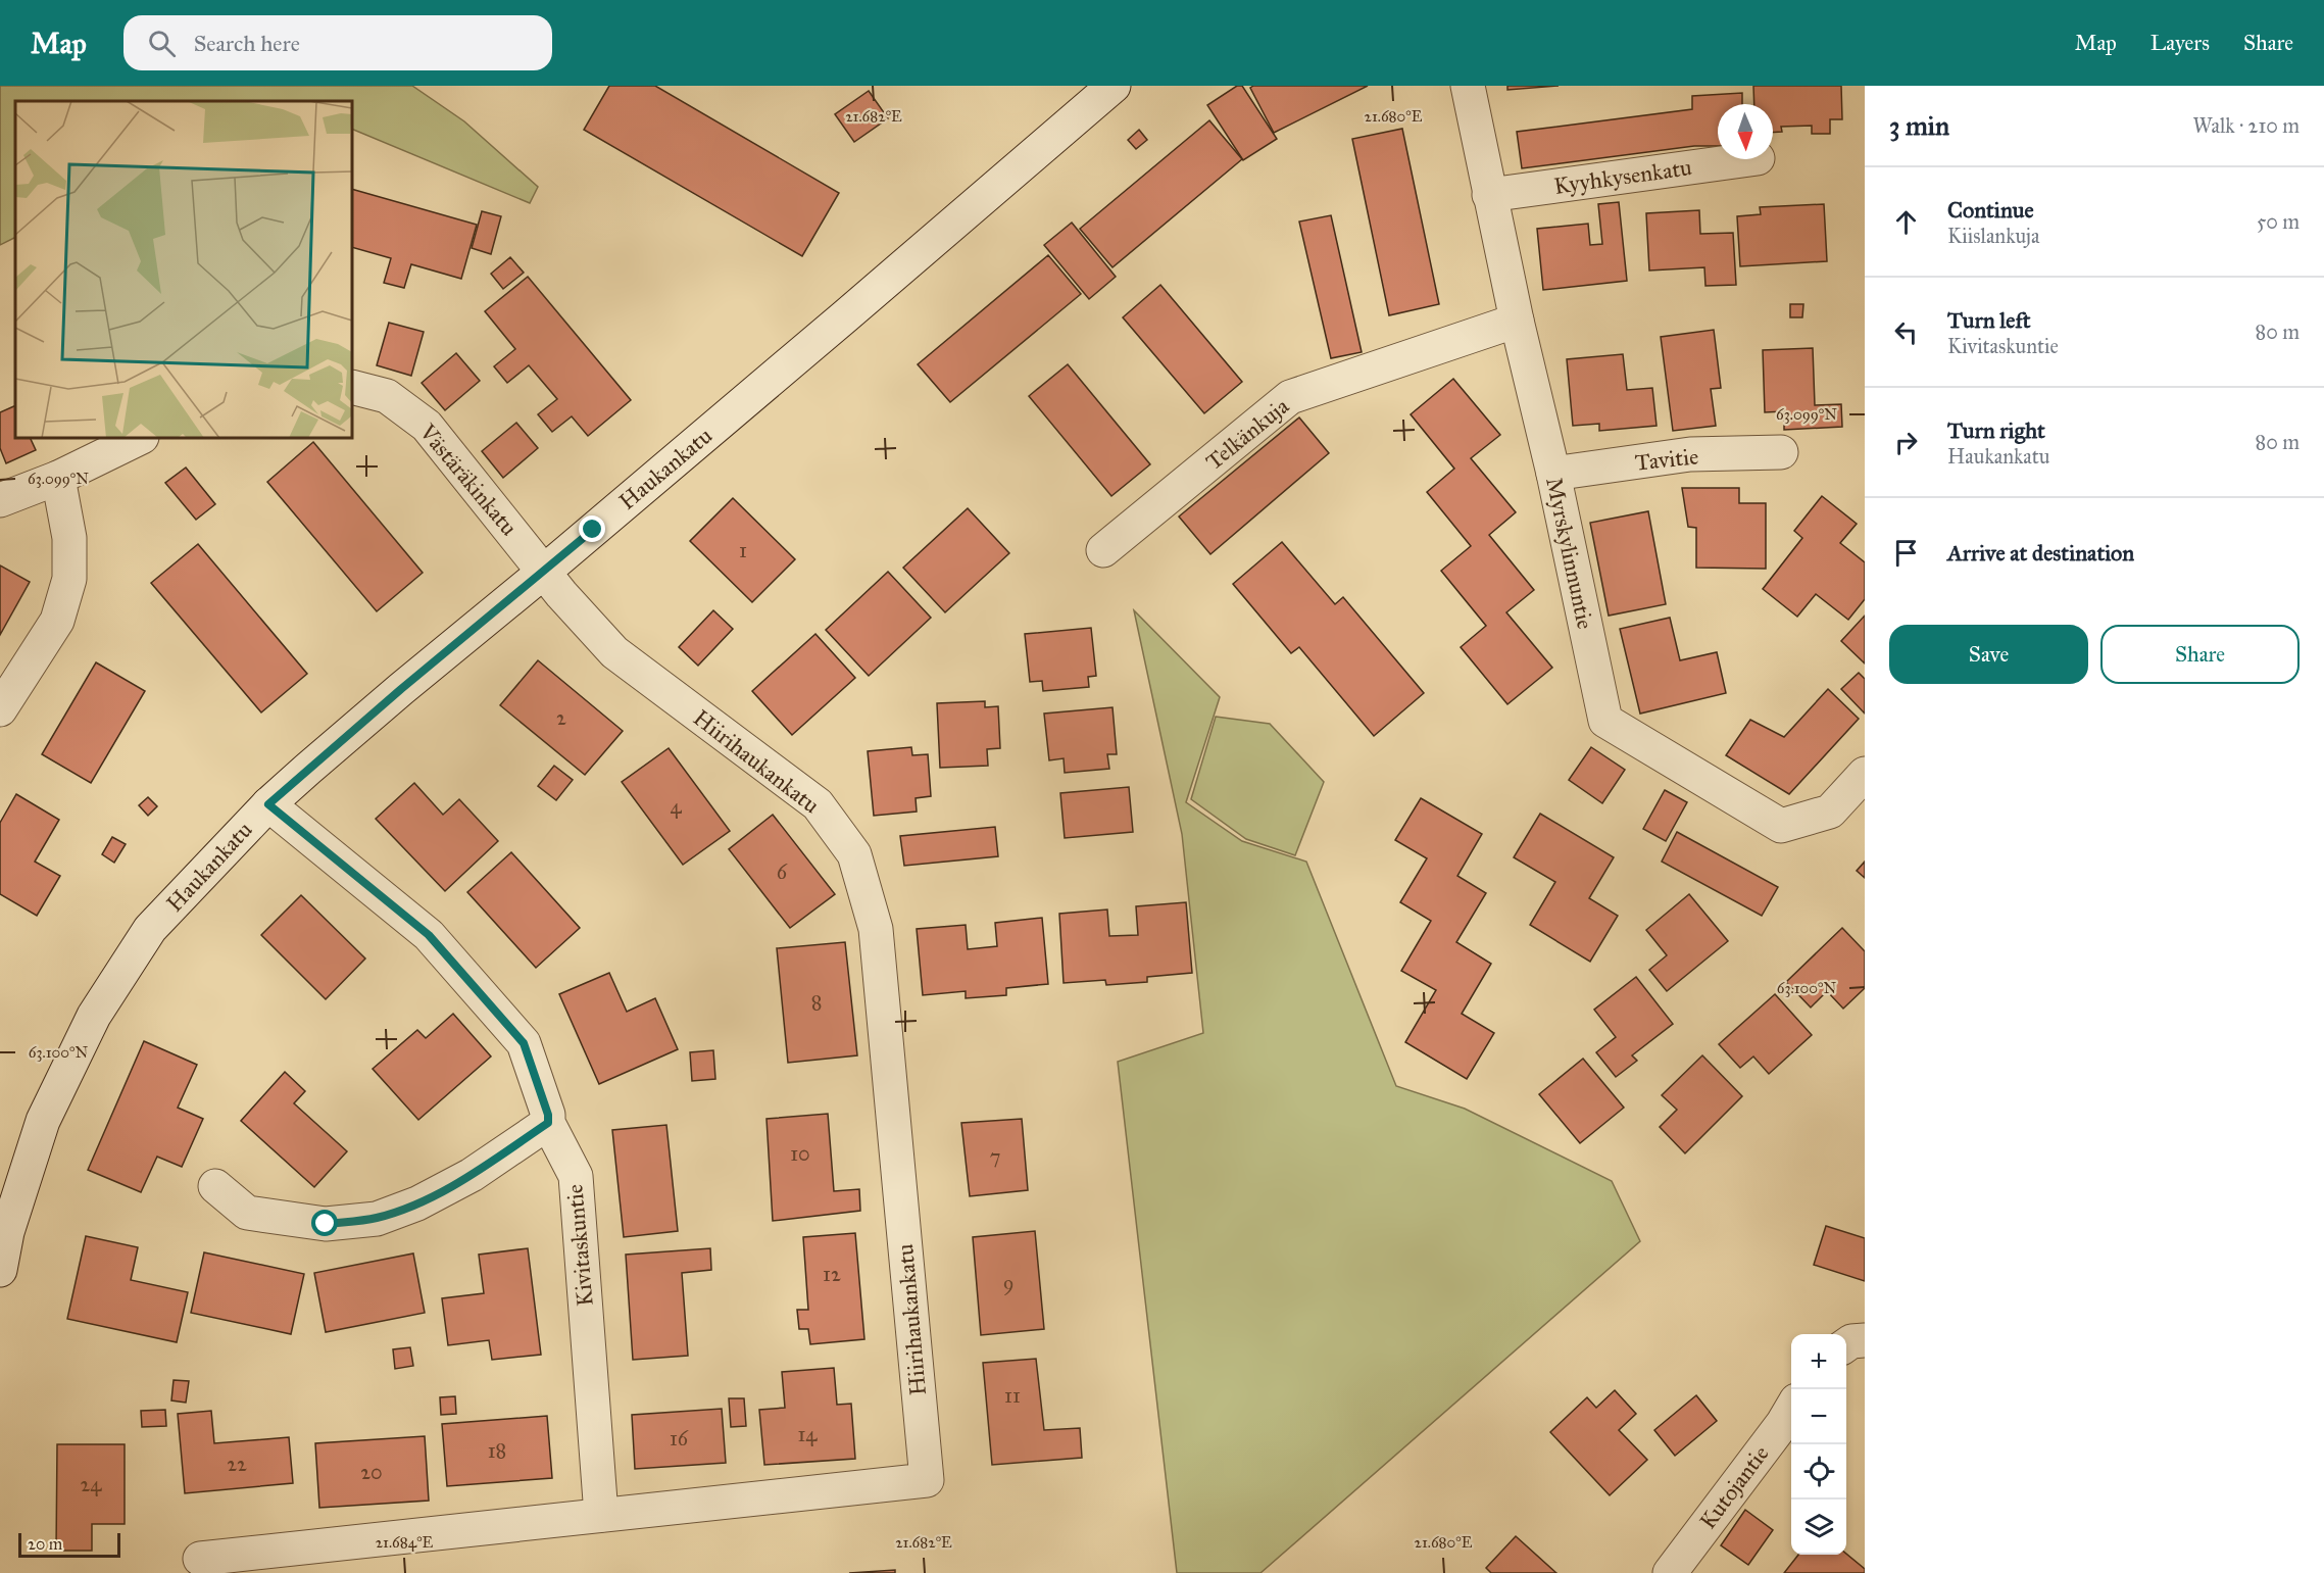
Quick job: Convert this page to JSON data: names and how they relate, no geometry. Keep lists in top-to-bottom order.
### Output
{
  "streets": {
    "street": [
      "Kyyhkysenkatu",
      "Telkänkuja",
      "Tavitie",
      "Haukankatu",
      "Västäräkinkatu",
      "Myrskylinnuntie",
      "Hiirihaukankatu",
      "Kivitaskuntie",
      "Kutojantie"
    ]
  },
  "crossings": [
    ["Kyyhkysenkatu", "Myrskylinnuntie"],
    ["Telkänkuja", "Myrskylinnuntie"],
    ["Tavitie", "Myrskylinnuntie"],
    ["Haukankatu", "Västäräkinkatu"],
    ["Haukankatu", "Hiirihaukankatu"],
    ["Haukankatu", "Kivitaskuntie"],
    ["Västäräkinkatu", "Hiirihaukankatu"],
    ["Hiirihaukankatu", "Kivitaskuntie"]
  ],
  "house_numbers": [
    "1",
    "2",
    "4",
    "6",
    "8",
    "10",
    "7",
    "12",
    "9",
    "11",
    "14",
    "16",
    "18",
    "22",
    "20",
    "24"
  ],
  "scale_bar": "20 m",
  "north": "bottom",
  "page": {
    "header": "Map",
    "search": "Search here",
    "nav": ["Map", "Layers", "Share"],
    "heading": ["3 min", "Walk · 210 m"],
    "list": [
      ["Continue", "Kiislankuja", "50 m"],
      ["Turn left", "Kivitaskuntie", "80 m"],
      ["Turn right", "Haukankatu", "80 m"],
      "Arrive at destination"
    ],
    "buttons": ["Save", "Share"],
    "map_buttons": ["+", "−"],
    "scale": "20 m"
  },
  "coordinates": [
    "21.682°E",
    "21.680°E",
    "63.099°N",
    "63.100°N",
    "21.684°E"
  ]
}
